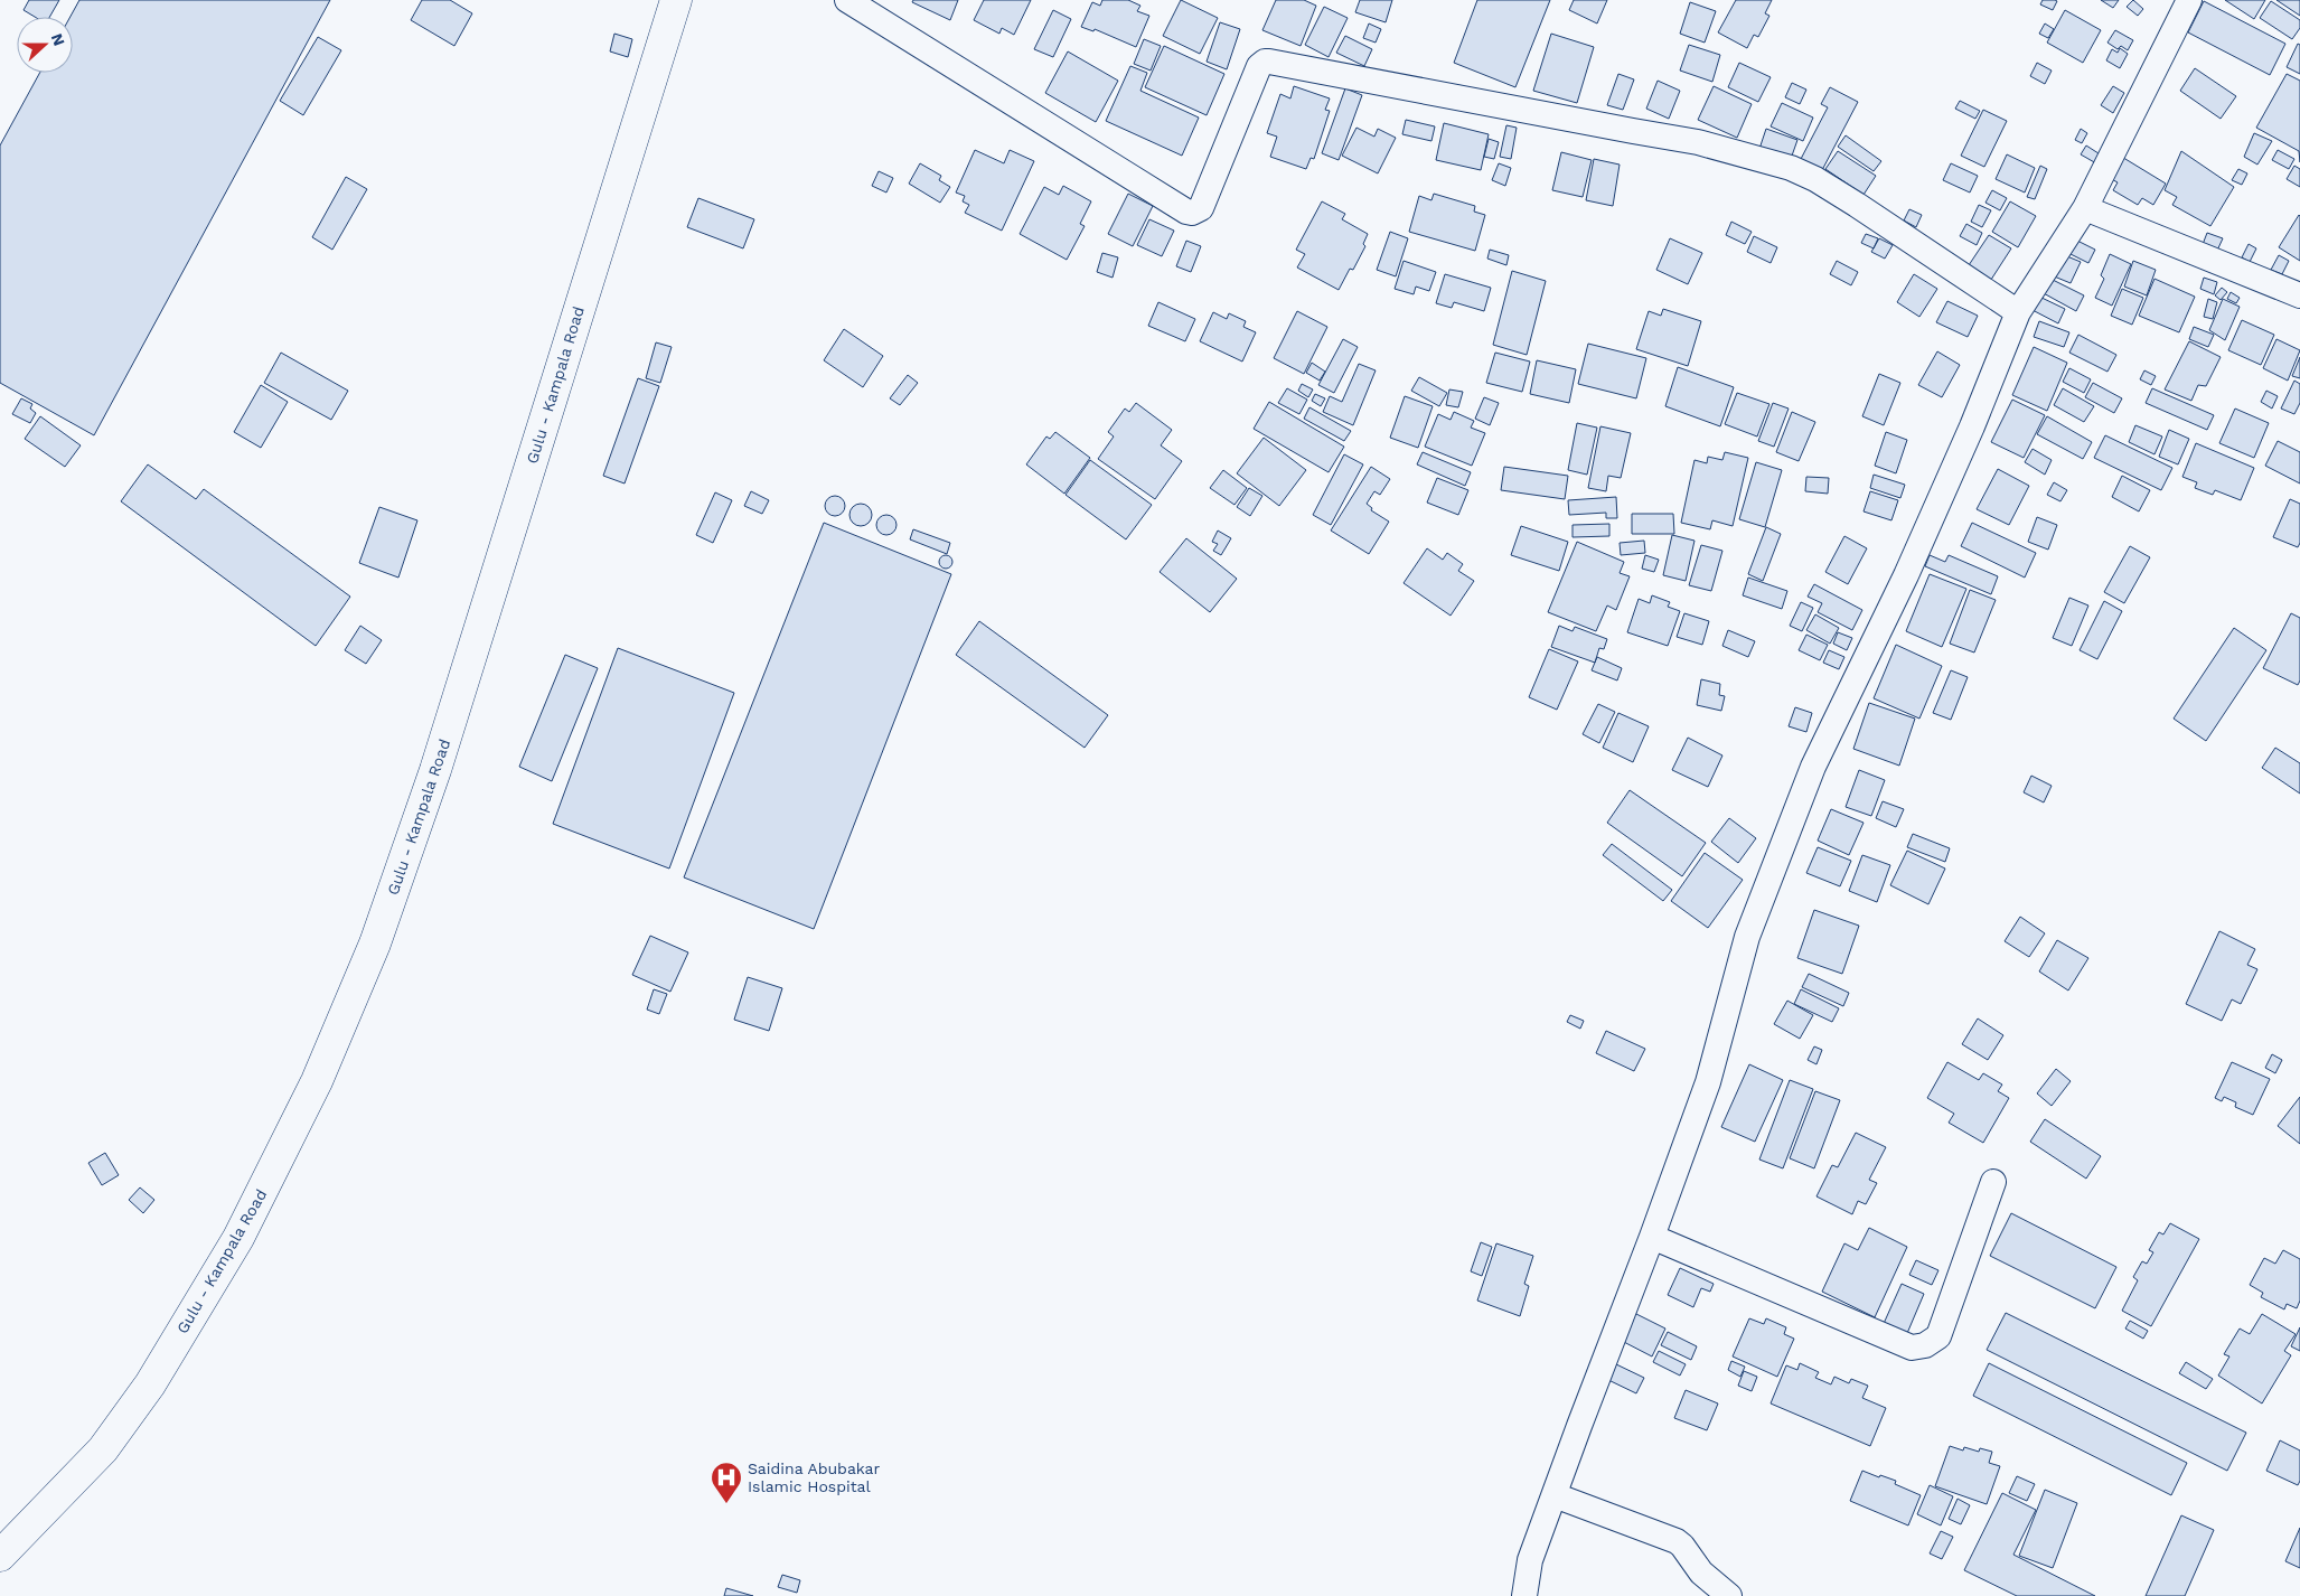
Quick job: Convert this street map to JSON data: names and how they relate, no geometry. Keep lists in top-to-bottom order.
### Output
{
  "streets": {
    "main road": ["Gulu - Kampala Road"]
  },
  "places": {
    "hospital": ["Saidina Abubakar Islamic Hospital"]
  },
  "north": "right"
}
